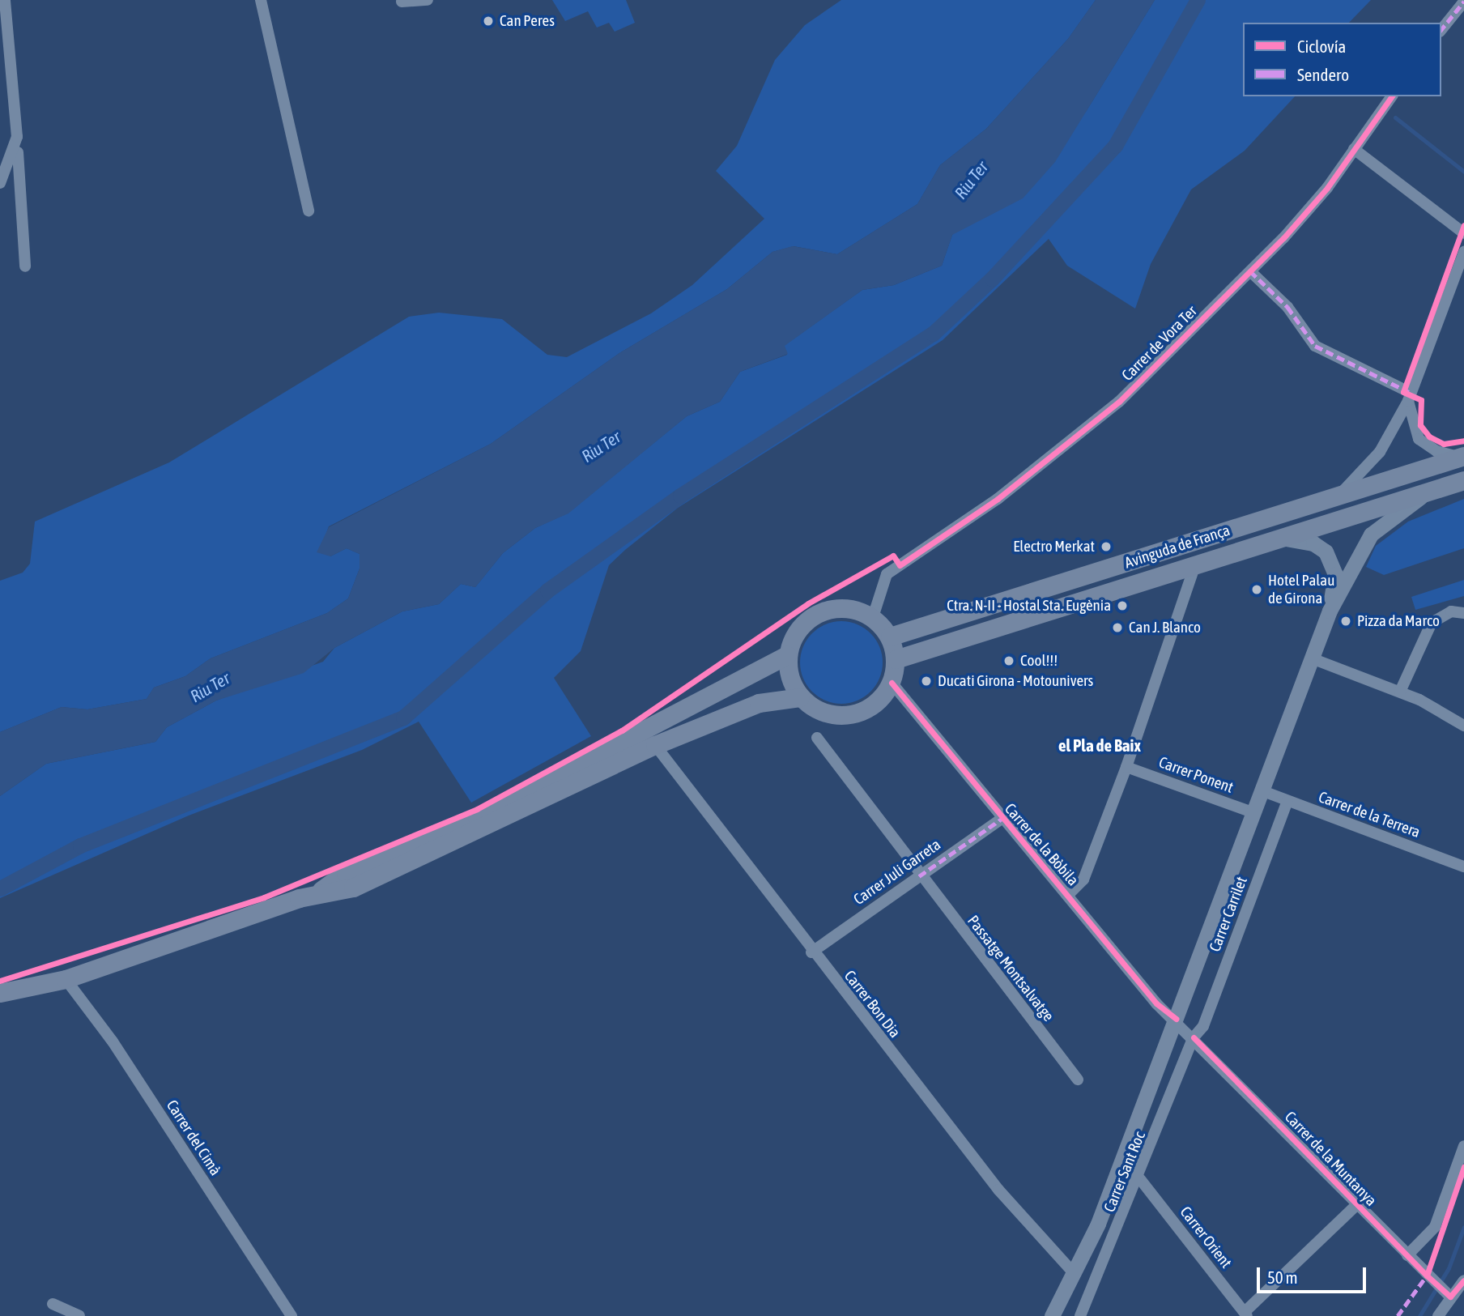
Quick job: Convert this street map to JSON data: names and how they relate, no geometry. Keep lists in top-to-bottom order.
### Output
{
  "streets": {
    "main road": ["Avinguda de França"],
    "street": [
      "Carrer de Vora Ter",
      "Carrer Ponent",
      "Carrer de la Terrera",
      "Carrer de la Bòbila",
      "Carrer Juli Garreta",
      "Carrer Carrilet",
      "Passatge Montsalvatge",
      "Carrer Bon Dia",
      "Carrer del Cimà",
      "Carrer de la Muntanya",
      "Carrer Sant Roc",
      "Carrer Orient"
    ]
  },
  "crossings": [
    ["Carrer de Vora Ter", "Avinguda de França"],
    ["Carrer de Vora Ter", "Carrer de la Bòbila"],
    ["Avinguda de França", "Carrer de la Bòbila"],
    ["Carrer de la Terrera", "Carrer Carrilet"],
    ["Carrer de la Bòbila", "Carrer Juli Garreta"],
    ["Carrer de la Bòbila", "Carrer de la Muntanya"],
    ["Carrer Juli Garreta", "Passatge Montsalvatge"],
    ["Carrer Juli Garreta", "Carrer Bon Dia"],
    ["Carrer Carrilet", "Carrer de la Muntanya"],
    ["Carrer Carrilet", "Carrer Sant Roc"],
    ["Carrer de la Muntanya", "Carrer Sant Roc"],
    ["Carrer Sant Roc", "Carrer Orient"]
  ],
  "districts": ["el Pla de Baix"],
  "water": ["Riu Ter"],
  "places": [
    "Can Peres",
    "Electro Merkat",
    "Hotel Palau de Girona",
    "Ctra. N-II - Hostal Sta. Eugènia",
    "Pizza da Marco",
    "Can J. Blanco",
    "Cool!!!",
    "Ducati Girona - Motounivers"
  ],
  "legend": ["Ciclovía", "Sendero"],
  "scale_bar": "50 m"
}
